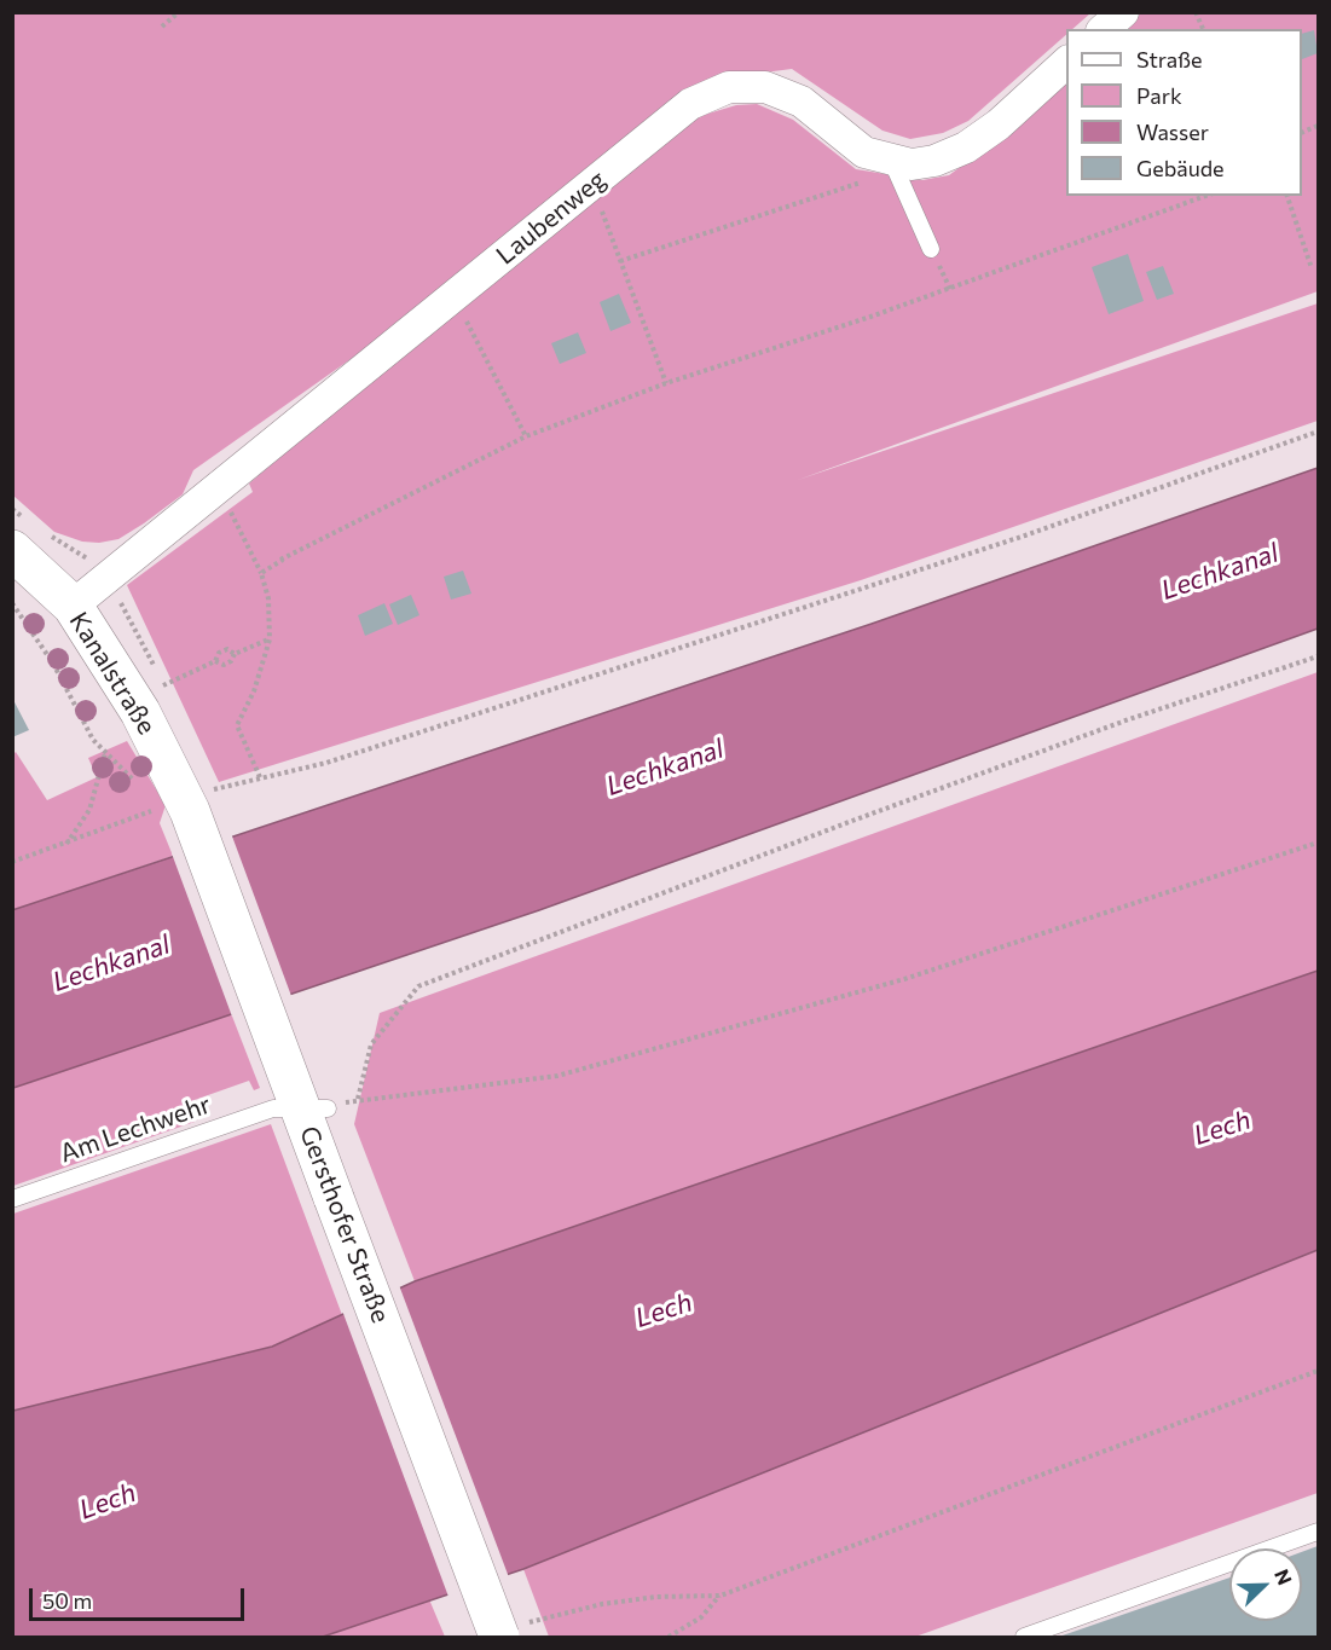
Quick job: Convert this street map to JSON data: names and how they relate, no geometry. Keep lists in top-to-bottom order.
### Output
{
  "streets": {
    "main road": ["Kanalstraße", "Gersthofer Straße"],
    "street": ["Laubenweg"],
    "lane": ["Am Lechwehr"]
  },
  "crossings": [
    ["Laubenweg", "Kanalstraße"],
    ["Kanalstraße", "Gersthofer Straße"],
    ["Am Lechwehr", "Gersthofer Straße"]
  ],
  "water": ["Lechkanal", "Lech"],
  "legend": [
    "Straße",
    "Park",
    "Wasser",
    "Gebäude"
  ],
  "scale_bar": "50 m",
  "north": "top right"
}
